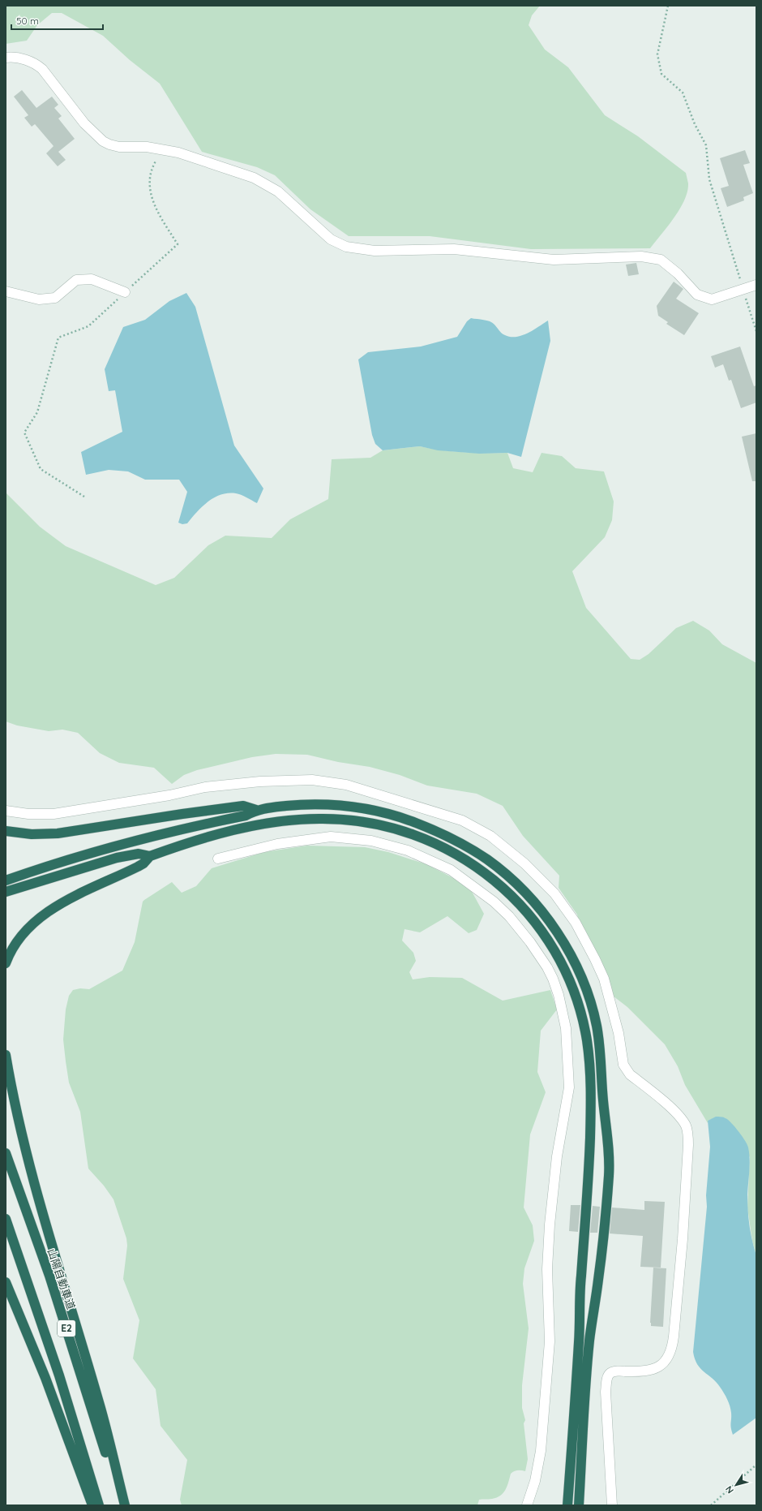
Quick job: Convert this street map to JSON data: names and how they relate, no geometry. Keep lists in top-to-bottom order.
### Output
{
  "streets": {
    "highway": ["山陽自動車道", "E2"]
  },
  "scale_bar": "50 m",
  "north": "bottom left"
}
